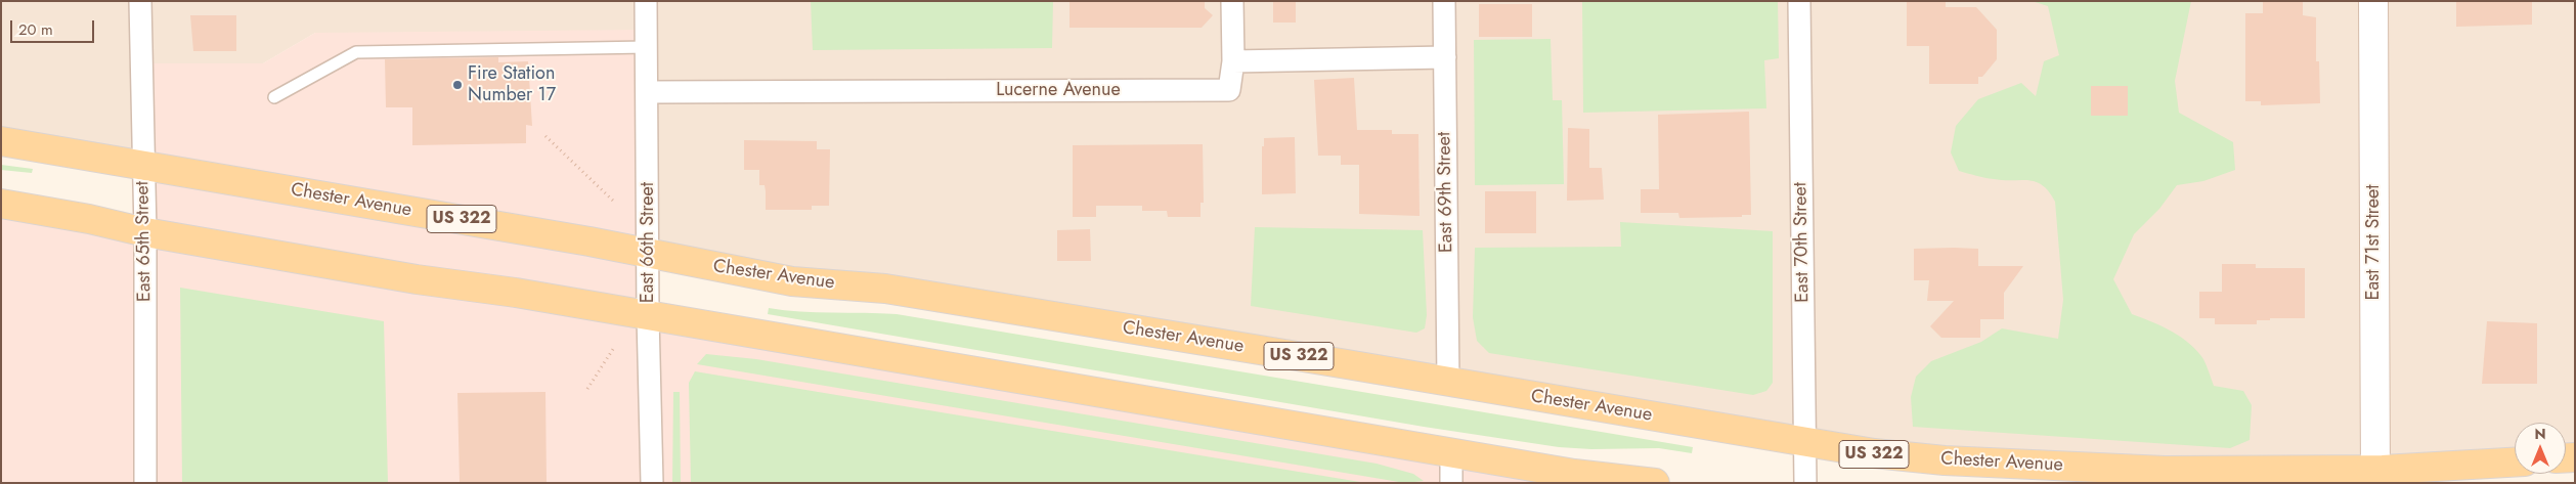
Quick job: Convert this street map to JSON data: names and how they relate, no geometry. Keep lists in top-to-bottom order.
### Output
{
  "streets": {
    "main road": ["Chester Avenue", "US 322"],
    "street": [
      "Lucerne Avenue",
      "East 69th Street",
      "East 65th Street",
      "East 66th Street",
      "East 70th Street",
      "East 71st Street"
    ]
  },
  "crossings": [
    ["Lucerne Avenue", "East 66th Street"],
    ["East 69th Street", "Chester Avenue"],
    ["Chester Avenue", "East 65th Street"],
    ["Chester Avenue", "East 66th Street"],
    ["Chester Avenue", "East 70th Street"],
    ["Chester Avenue", "East 71st Street"]
  ],
  "places": ["Fire Station Number 17"],
  "scale_bar": "20 m",
  "north": "top"
}
